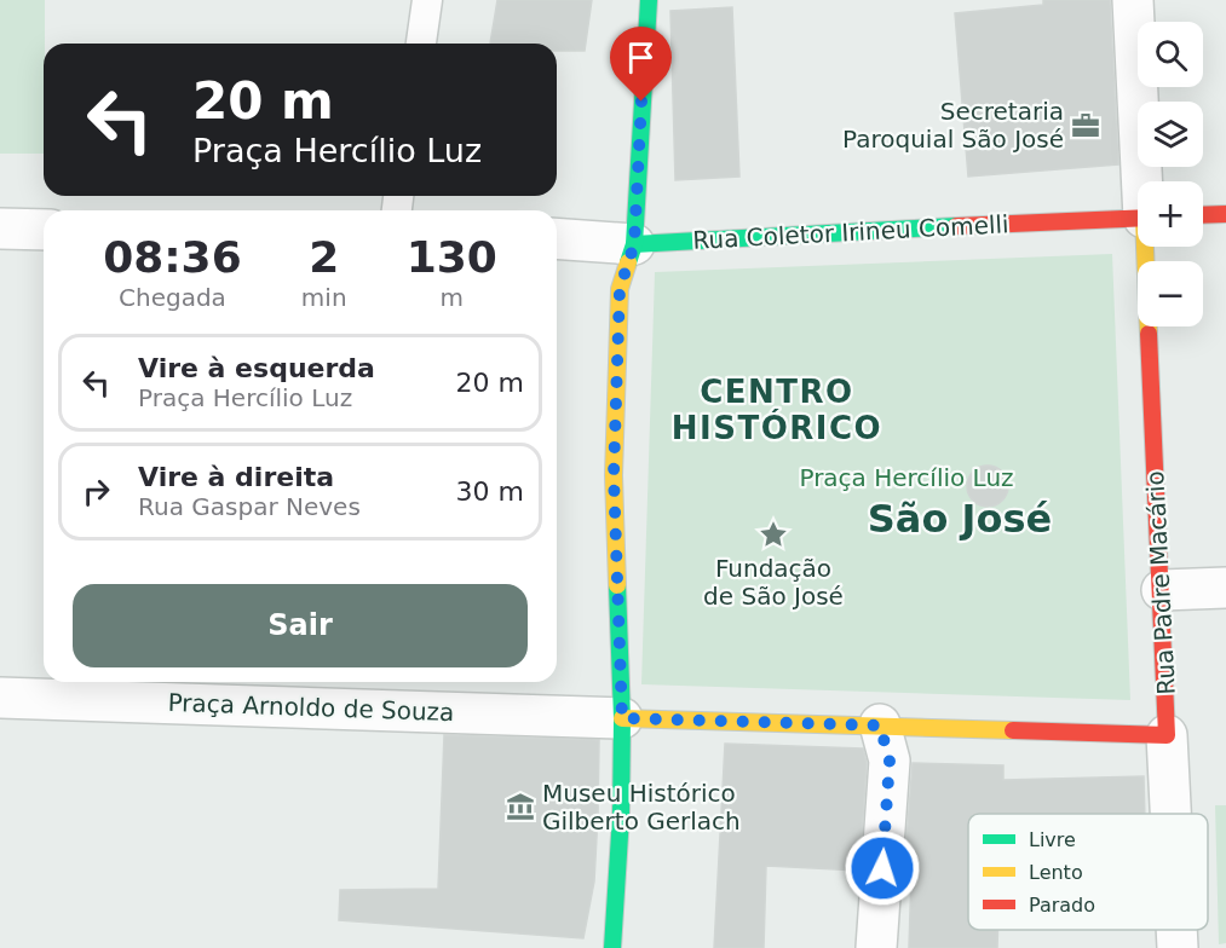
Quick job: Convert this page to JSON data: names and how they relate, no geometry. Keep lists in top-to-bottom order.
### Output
{
  "streets": {
    "main road": ["Rua Coletor Irineu Comelli", "Rua Padre Macário"],
    "street": ["Praça Arnoldo de Souza"]
  },
  "districts": ["CENTRO HISTÓRICO", "São José"],
  "parks": ["Praça Hercílio Luz"],
  "places": {
    "office": ["Secretaria Paroquial São José"],
    "place": ["Fundação de São José"],
    "museum": ["Museu Histórico Gilberto Gerlach"]
  },
  "legend": ["Livre", "Lento", "Parado"],
  "page": {
    "map_buttons": ["+", "−"],
    "turn": ["20 m", "Praça Hercílio Luz"],
    "eta": [
      "08:36",
      "Chegada",
      "2",
      "min",
      "130",
      "m"
    ],
    "list": [
      {
        "name": "Vire à esquerda",
        "note": "Praça Hercílio Luz",
        "value": "20 m"
      },
      {
        "name": "Vire à direita",
        "note": "Rua Gaspar Neves",
        "value": "30 m"
      }
    ],
    "buttons": "Sair"
  }
}
